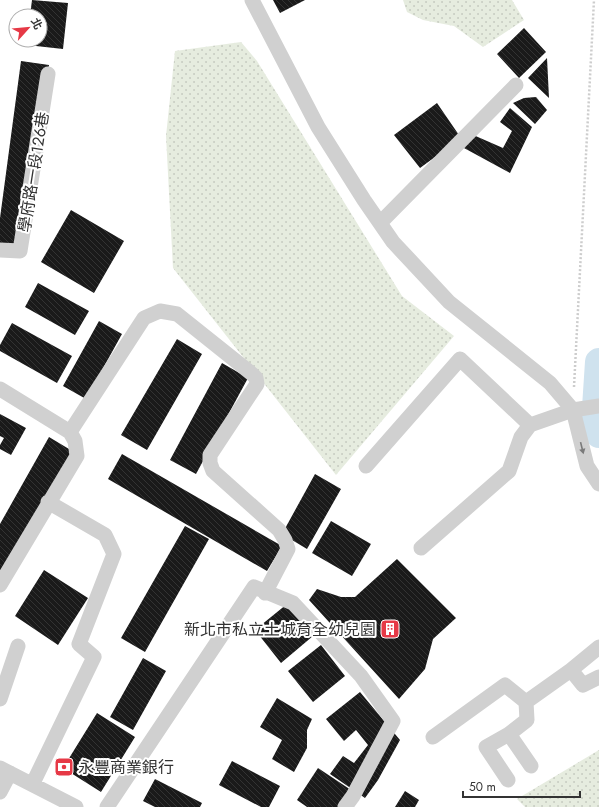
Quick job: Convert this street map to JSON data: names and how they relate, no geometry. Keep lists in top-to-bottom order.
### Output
{
  "streets": {
    "street": ["學府路一段126巷"]
  },
  "places": {
    "building": ["新北市私立土城育全幼兒園"],
    "bank": ["永豐商業銀行"]
  },
  "scale_bar": "50 m",
  "north": "top right"
}
